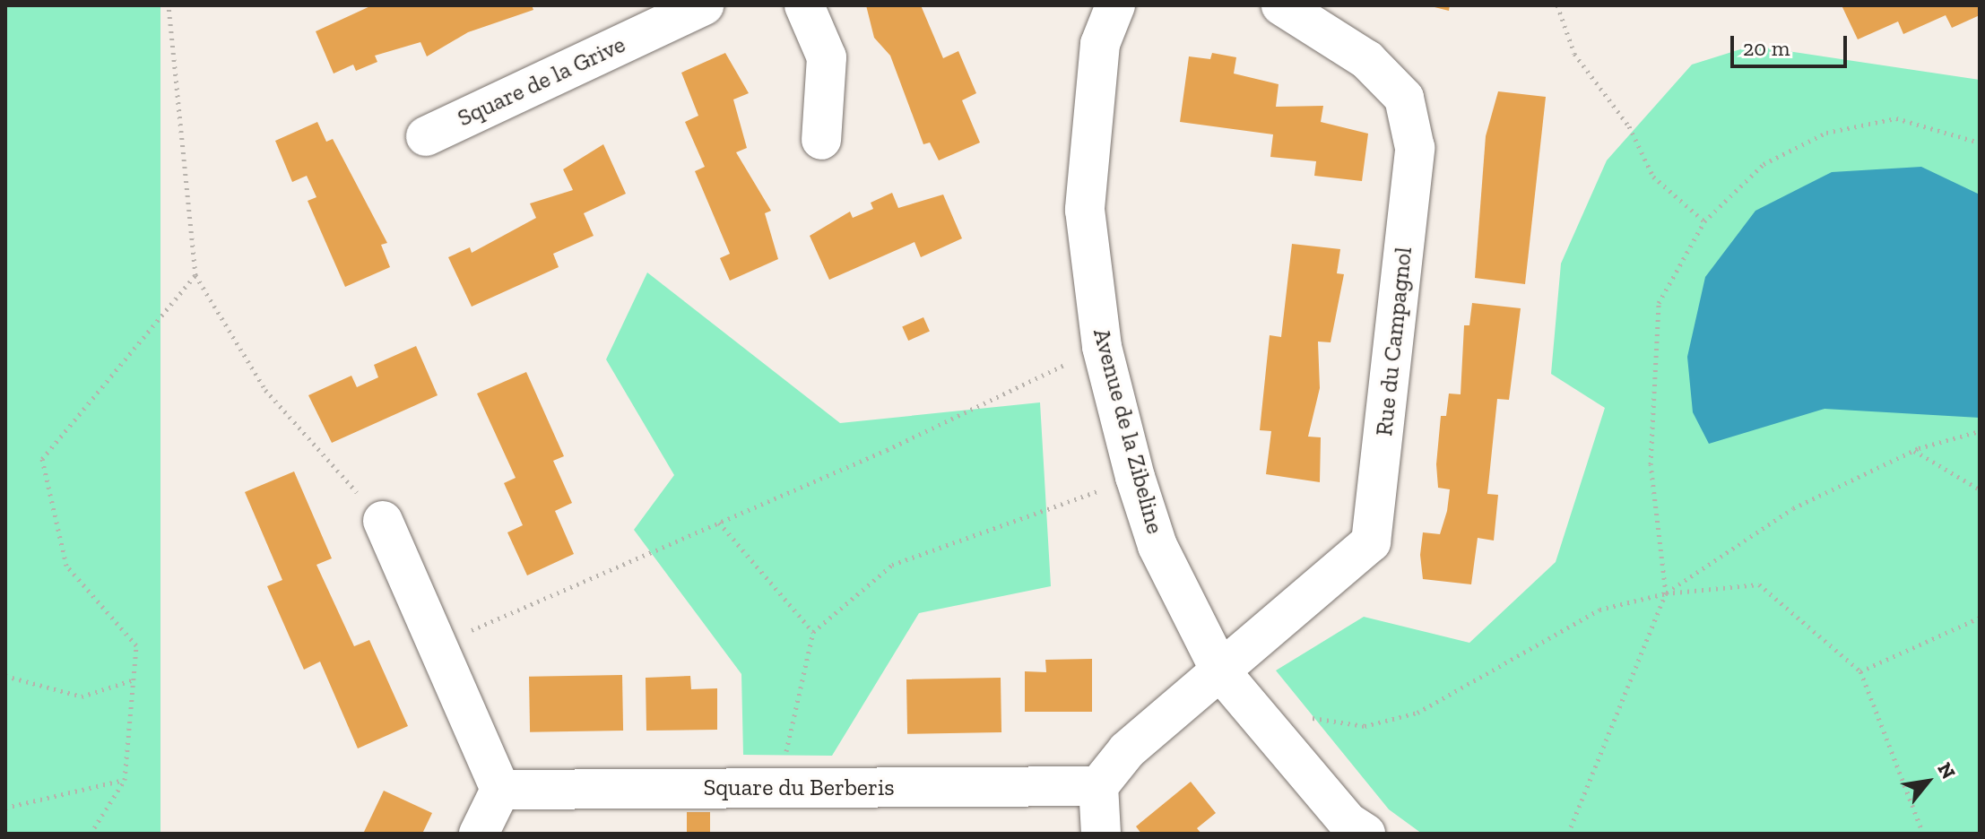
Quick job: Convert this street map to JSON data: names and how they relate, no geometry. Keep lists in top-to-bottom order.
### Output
{
  "streets": {
    "street": [
      "Square de la Grive",
      "Rue du Campagnol",
      "Avenue de la Zibeline",
      "Square du Berberis"
    ]
  },
  "crossings": [
    ["Rue du Campagnol", "Avenue de la Zibeline"],
    ["Rue du Campagnol", "Square du Berberis"]
  ],
  "scale_bar": "20 m",
  "north": "top right"
}
